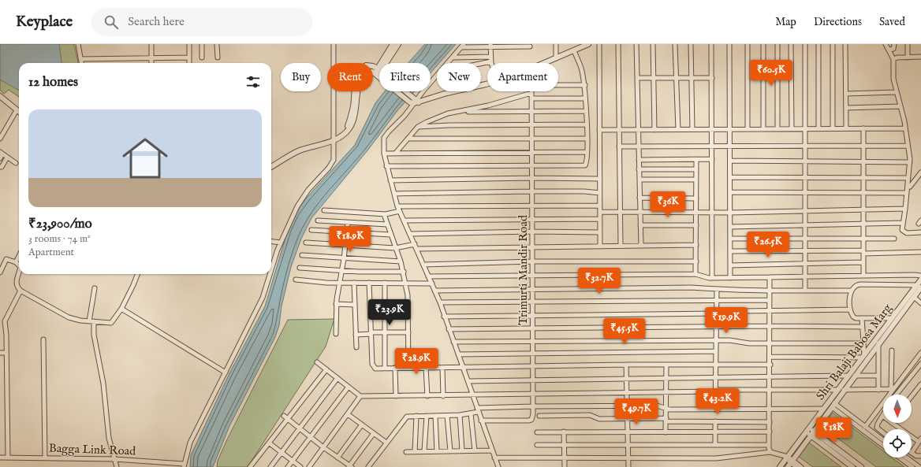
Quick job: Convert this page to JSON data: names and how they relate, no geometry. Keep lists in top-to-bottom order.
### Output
{
  "streets": {
    "street": ["Trimurti Mandir Road", "Shri Balaji Babosa Marg", "Bagga Link Road"]
  },
  "north": "bottom",
  "page": {
    "header": "Keyplace",
    "search": "Search here",
    "nav": ["Map", "Directions", "Saved"],
    "price": [
      "₹60.5K",
      "₹36K",
      "₹18.9K",
      "₹26.5K",
      "₹32.7K",
      "₹23.9K",
      "₹19.9K",
      "₹45.5K",
      "₹28.9K",
      "₹43.2K",
      "₹49.7K",
      "₹18K"
    ],
    "chip": [
      "Buy",
      "Rent",
      "Filters",
      "New",
      "Apartment"
    ],
    "heading": "12 homes",
    "list": [
      {
        "name": "₹23,900/mo",
        "note": "3 rooms · 74 m² · Apartment"
      }
    ]
  }
}
